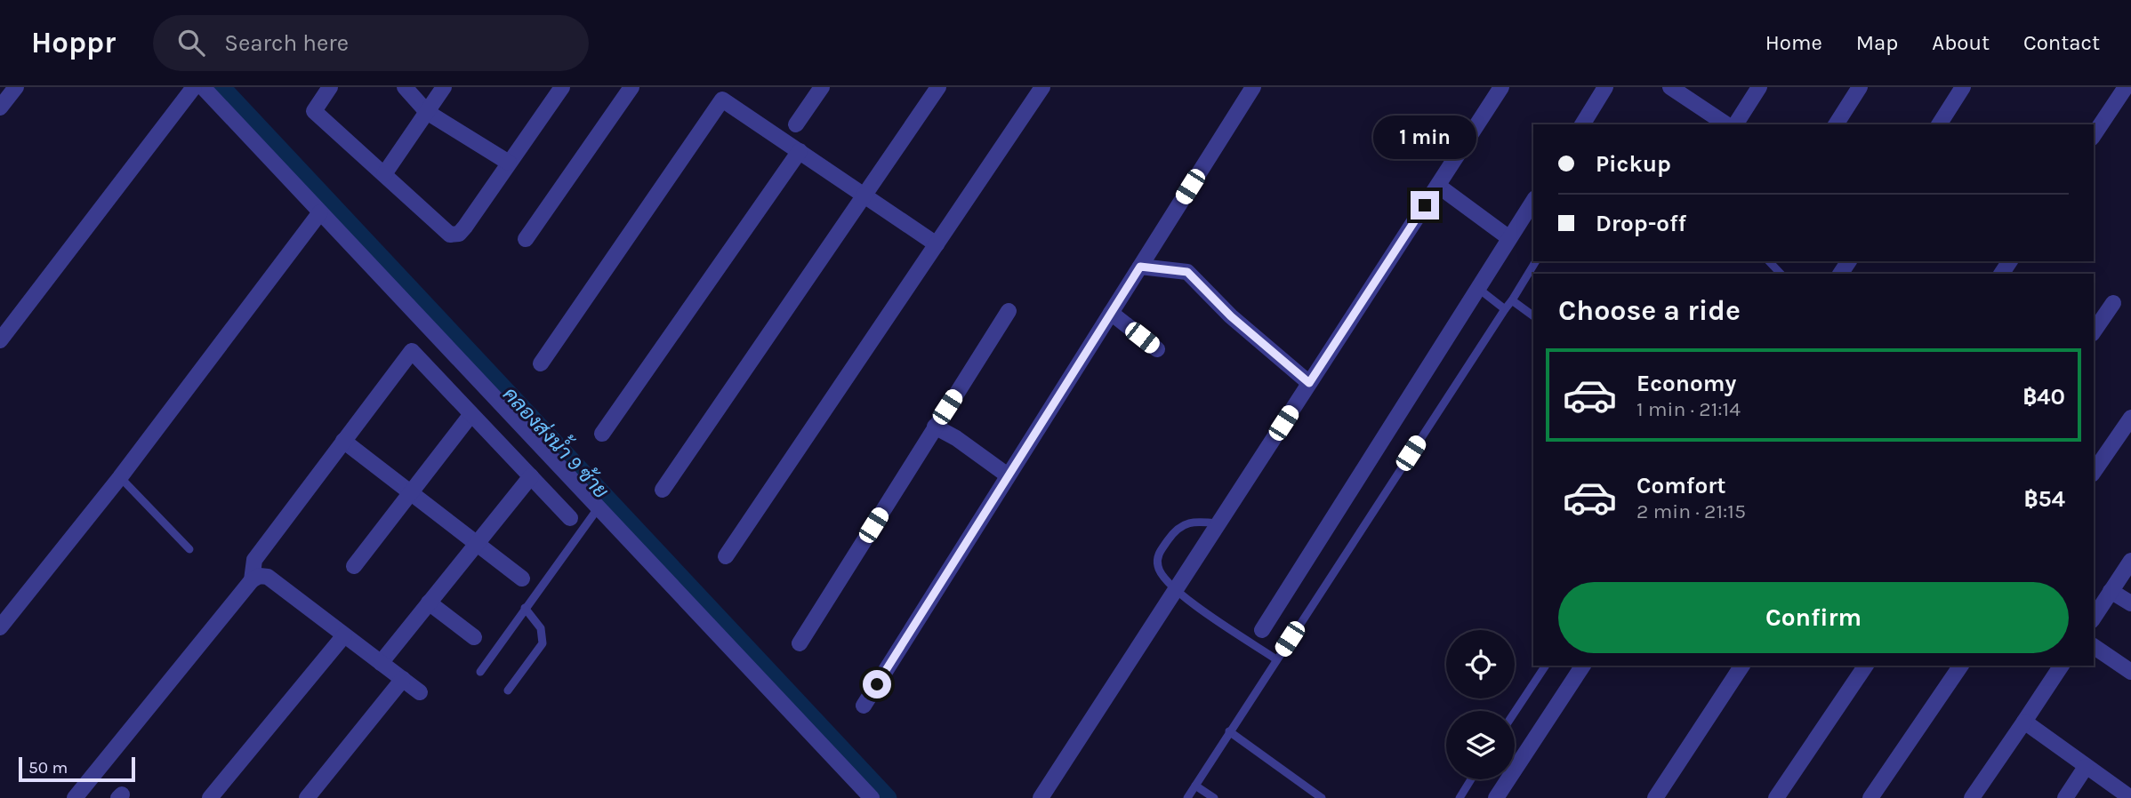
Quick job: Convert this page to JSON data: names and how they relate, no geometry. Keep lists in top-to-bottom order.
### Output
{
  "water": ["คลองส่งน้ำ 9 ซ้าย"],
  "scale_bar": "50 m",
  "page": {
    "header": "Hoppr",
    "search": "Search here",
    "nav": [
      "Home",
      "Map",
      "About",
      "Contact"
    ],
    "bubble": "1 min",
    "banner": ["Pickup", "Drop-off"],
    "heading": "Choose a ride",
    "list": [
      {
        "name": "Economy",
        "note": "1 min · 21:14",
        "value": "฿40"
      },
      {
        "name": "Comfort",
        "note": "2 min · 21:15",
        "value": "฿54"
      }
    ],
    "buttons": "Confirm",
    "scale": "50 m"
  }
}
